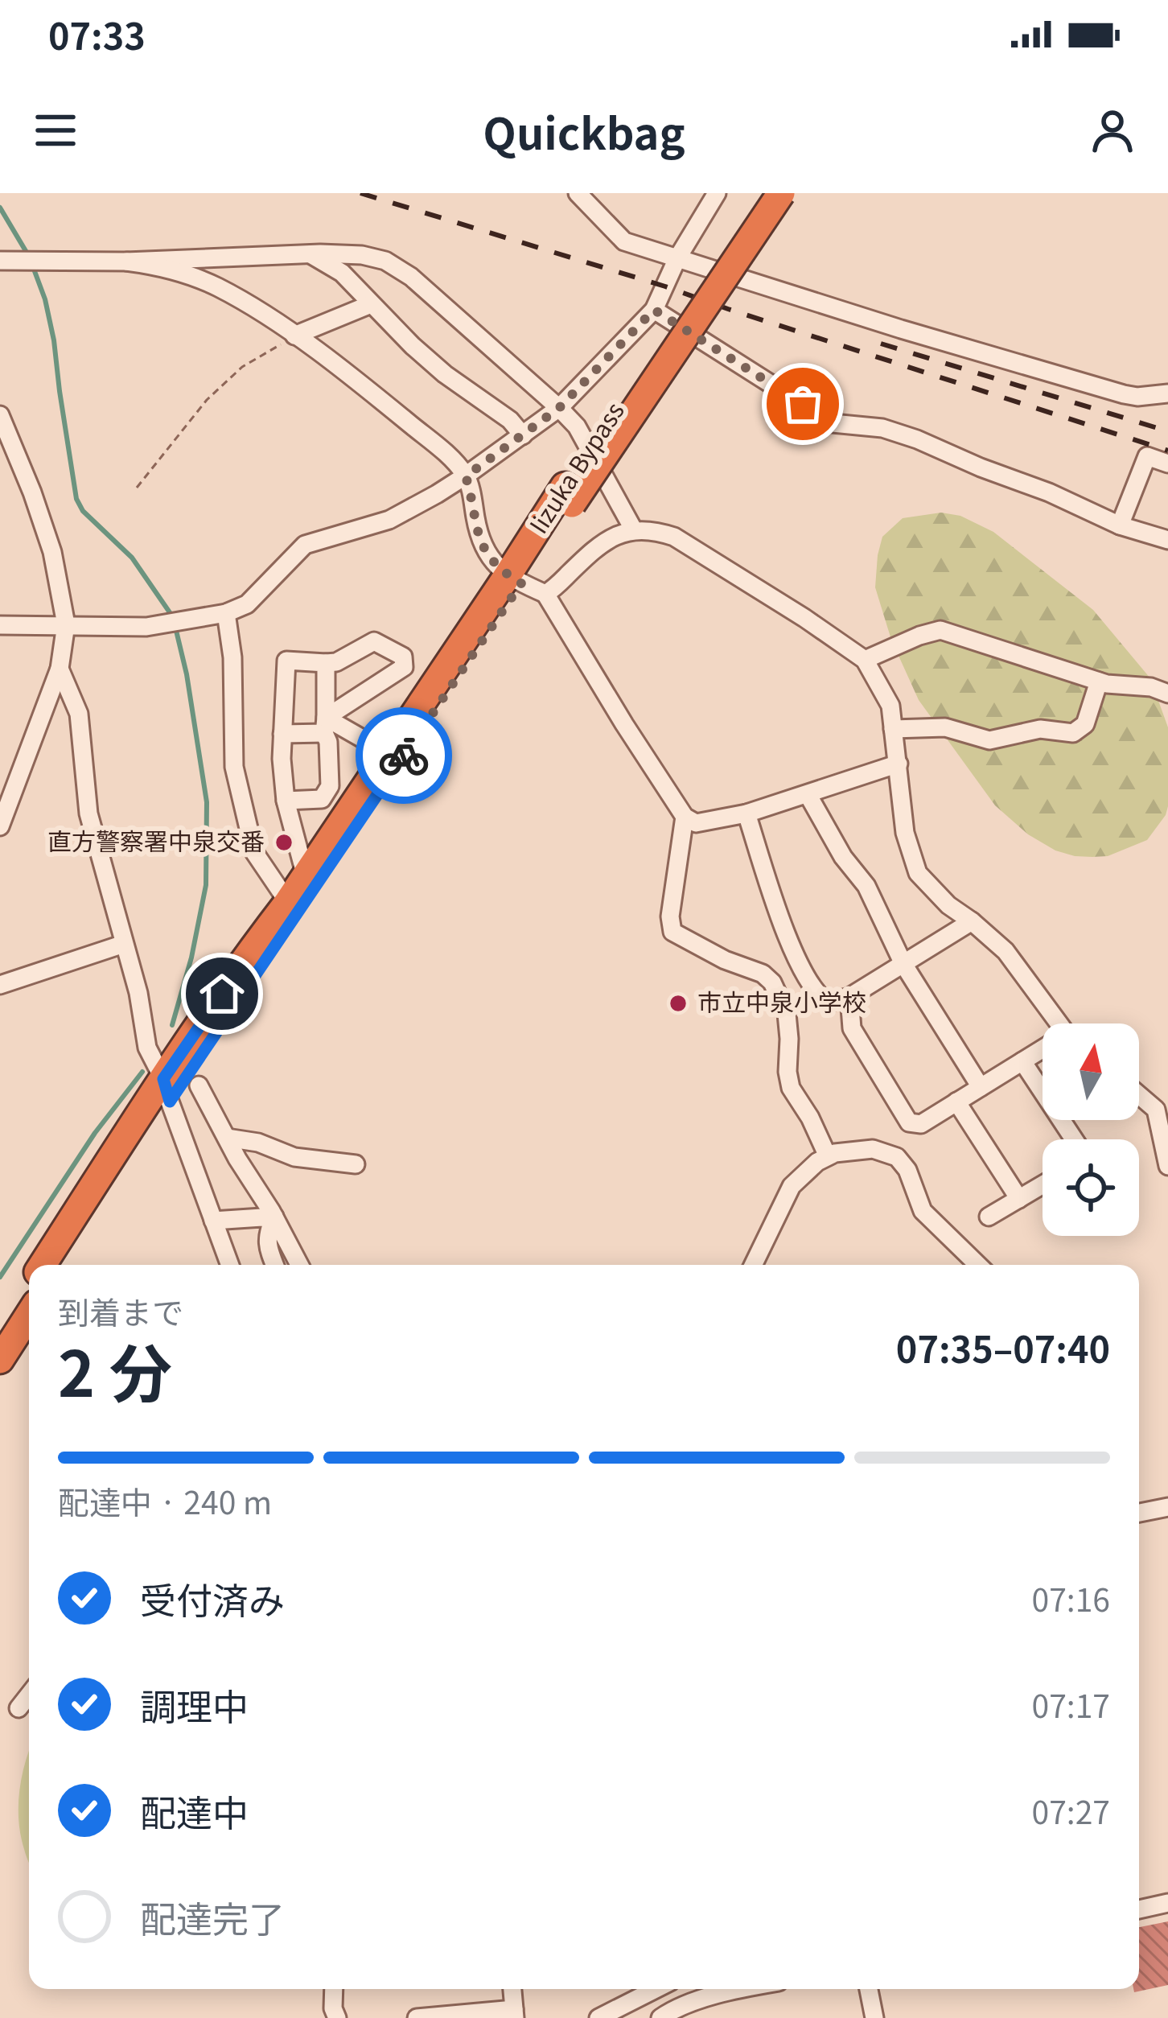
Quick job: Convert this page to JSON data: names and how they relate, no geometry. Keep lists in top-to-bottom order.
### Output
{
  "streets": {
    "highway": ["Iizuka Bypass"]
  },
  "places": ["直方警察署中泉交番", "市立中泉小学校"],
  "north": "top",
  "page": {
    "status": "07:33",
    "header": "Quickbag",
    "heading": ["2 分", "到着まで", "07:35–07:40"],
    "bar": "配達中 · 240 m",
    "list": [
      ["受付済み", "07:16"],
      ["調理中", "07:17"],
      ["配達中", "07:27"],
      "配達完了"
    ]
  }
}
